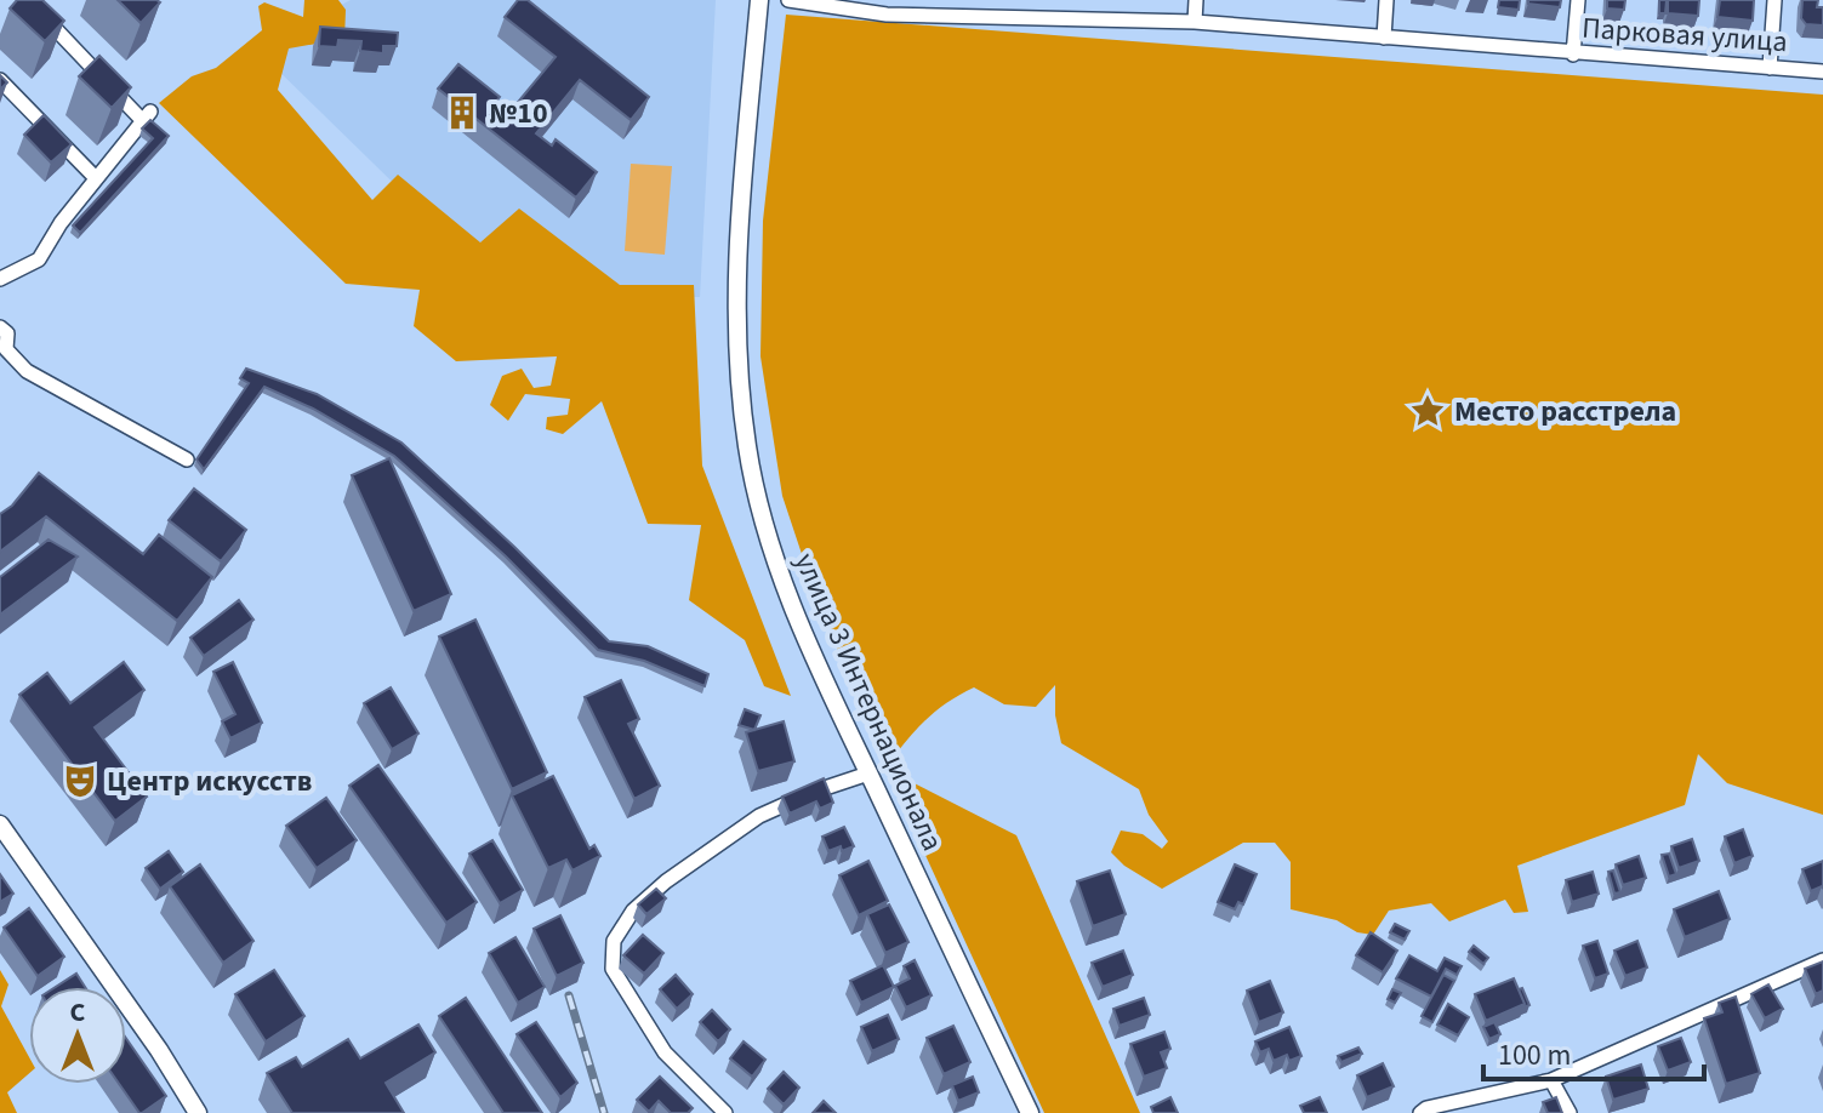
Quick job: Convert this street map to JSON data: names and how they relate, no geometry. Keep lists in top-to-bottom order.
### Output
{
  "streets": {
    "main road": ["улица 3 Интернационала"],
    "street": ["Парковая улица"]
  },
  "places": {
    "building": ["№10"],
    "place": ["Место расстрела"],
    "theatre": ["Центр искусств"]
  },
  "scale_bar": "100 m",
  "north": "top"
}
